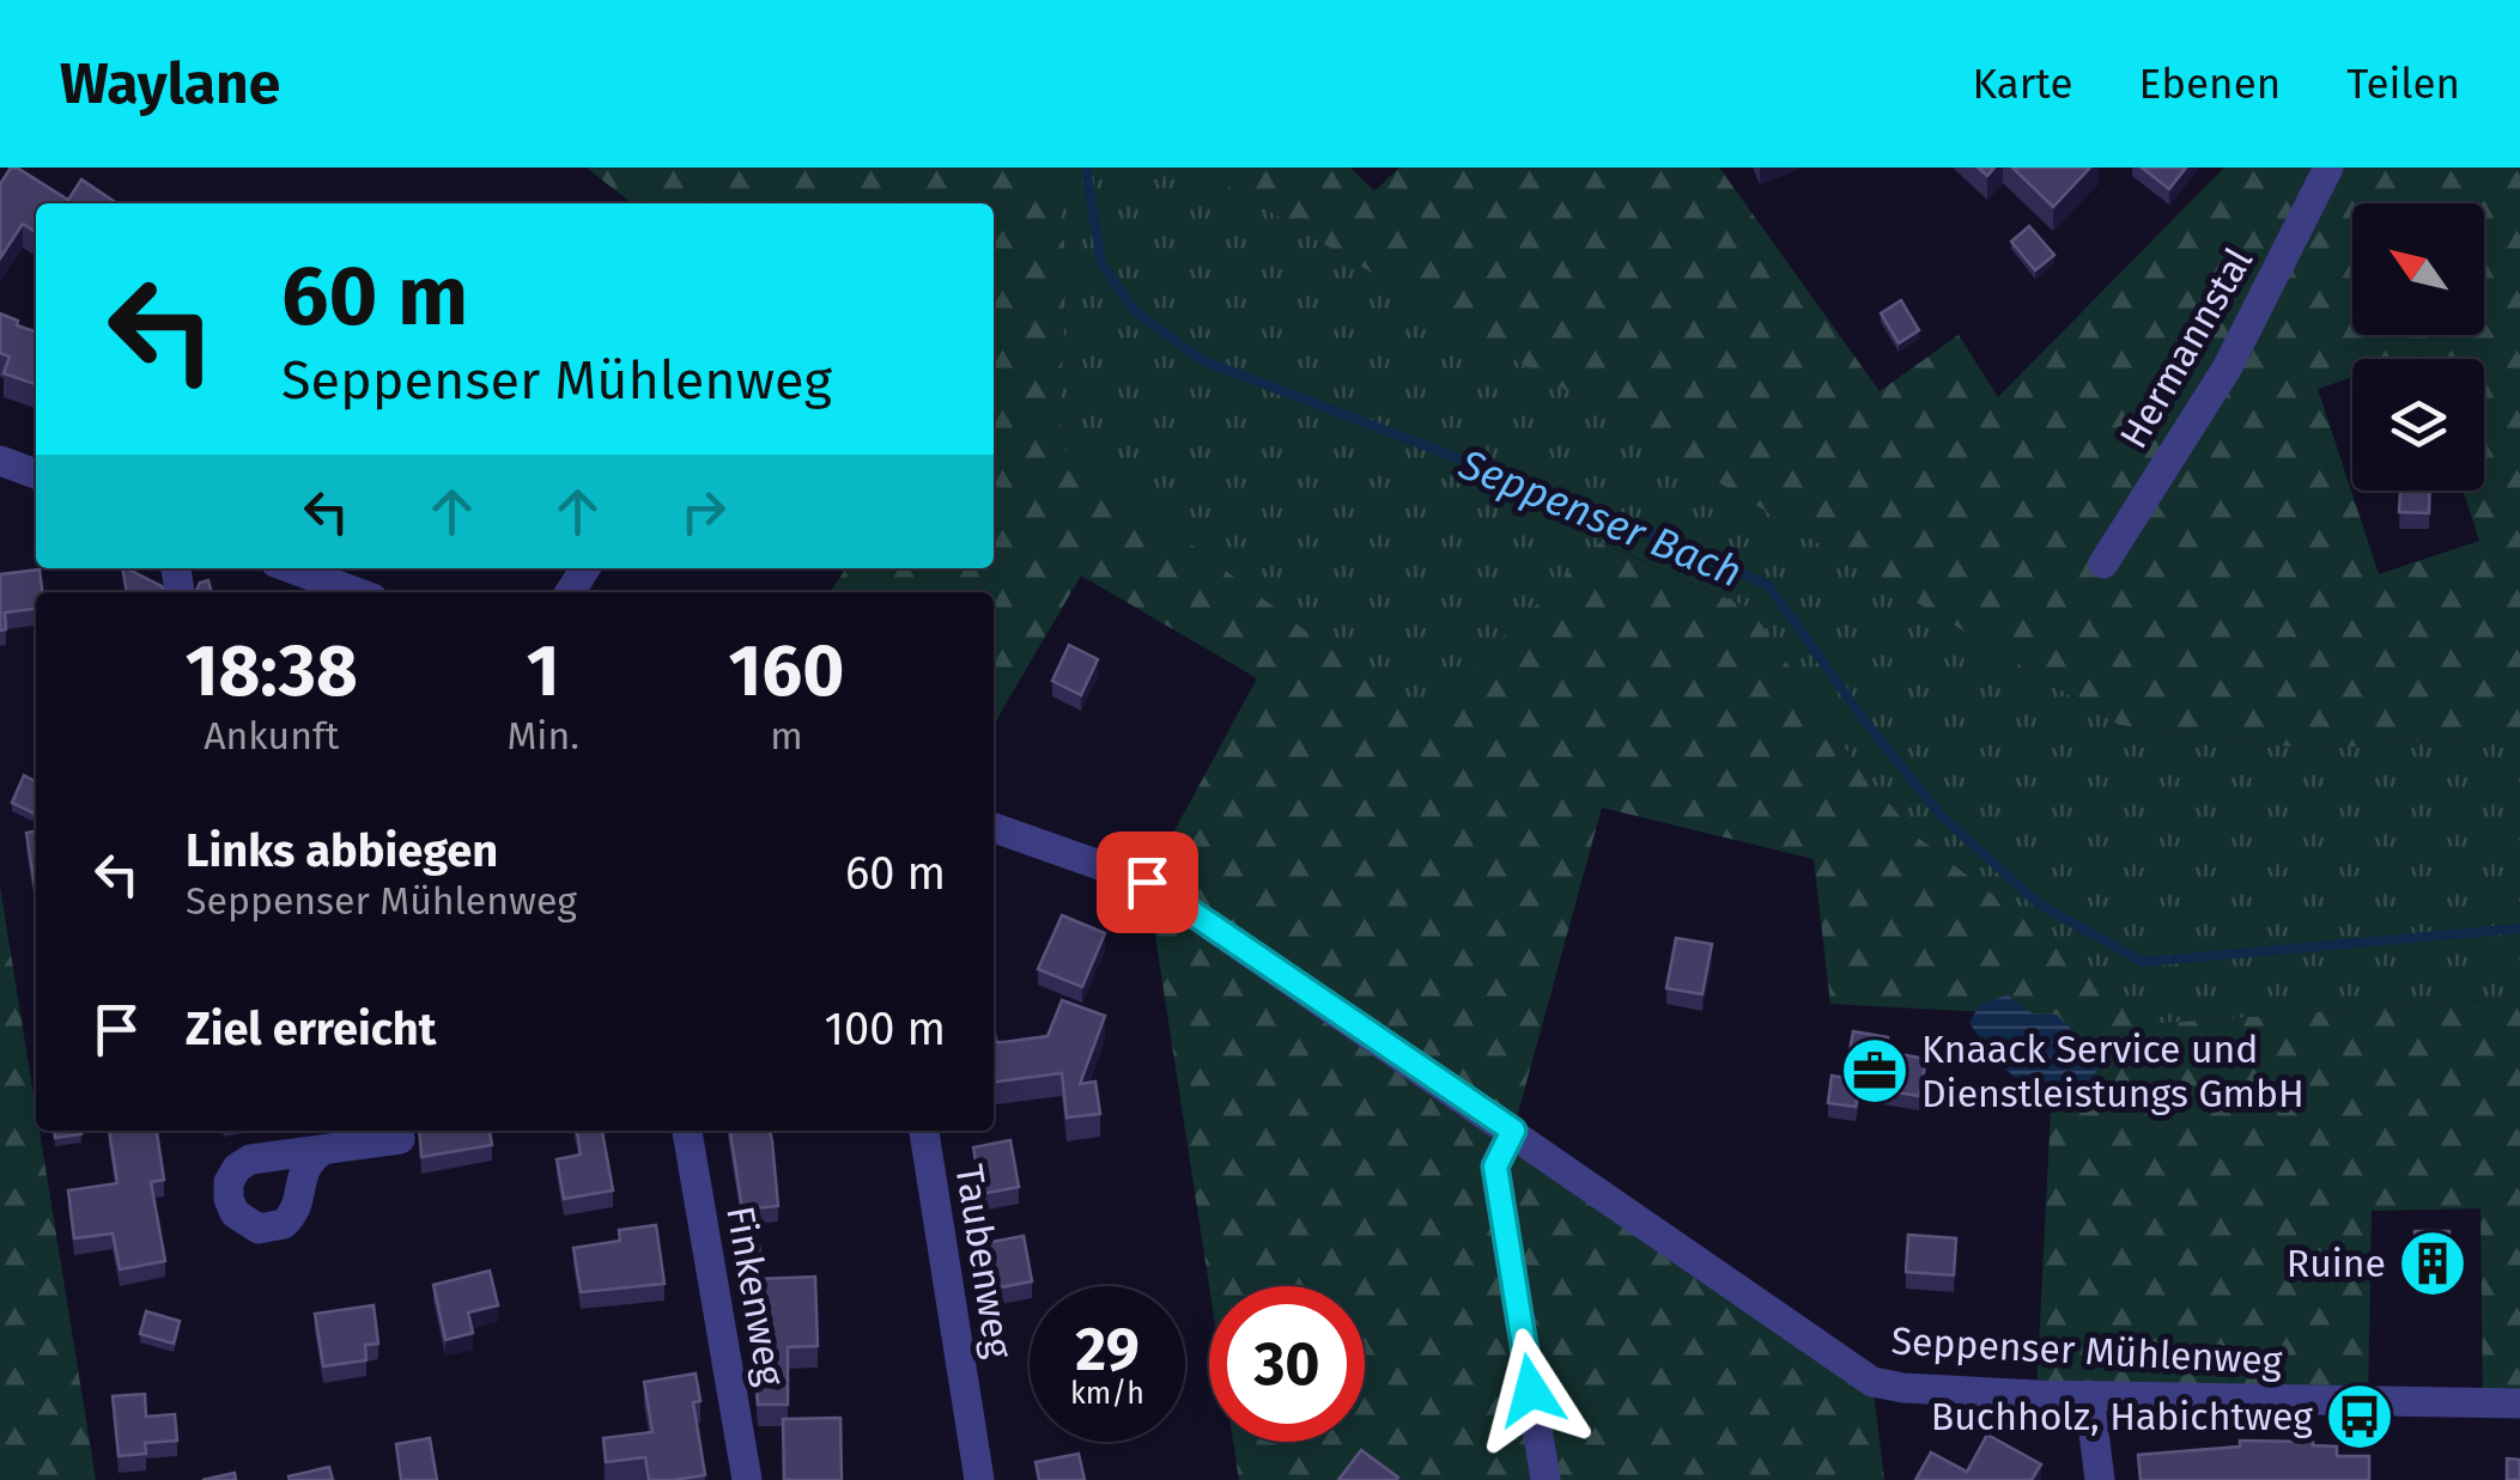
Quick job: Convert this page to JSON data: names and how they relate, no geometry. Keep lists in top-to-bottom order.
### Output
{
  "streets": {
    "street": [
      "Hermannstal",
      "Taubenweg",
      "Finkenweg",
      "Seppenser Mühlenweg"
    ]
  },
  "water": ["Seppenser Bach"],
  "places": {
    "office": ["Knaack Service und Dienstleistungs GmbH"],
    "building": ["Ruine"],
    "bus stop": ["Buchholz, Habichtweg"]
  },
  "north": "top left",
  "page": {
    "header": "Waylane",
    "nav": ["Karte", "Ebenen", "Teilen"],
    "turn": ["60 m", "Seppenser Mühlenweg"],
    "eta": [
      "18:38",
      "Ankunft",
      "1",
      "Min.",
      "160",
      "m"
    ],
    "list": [
      {
        "name": "Links abbiegen",
        "note": "Seppenser Mühlenweg",
        "value": "60 m"
      },
      {
        "name": "Ziel erreicht",
        "value": "100 m"
      }
    ],
    "speed": "29 km/h",
    "limit": "30"
  }
}
